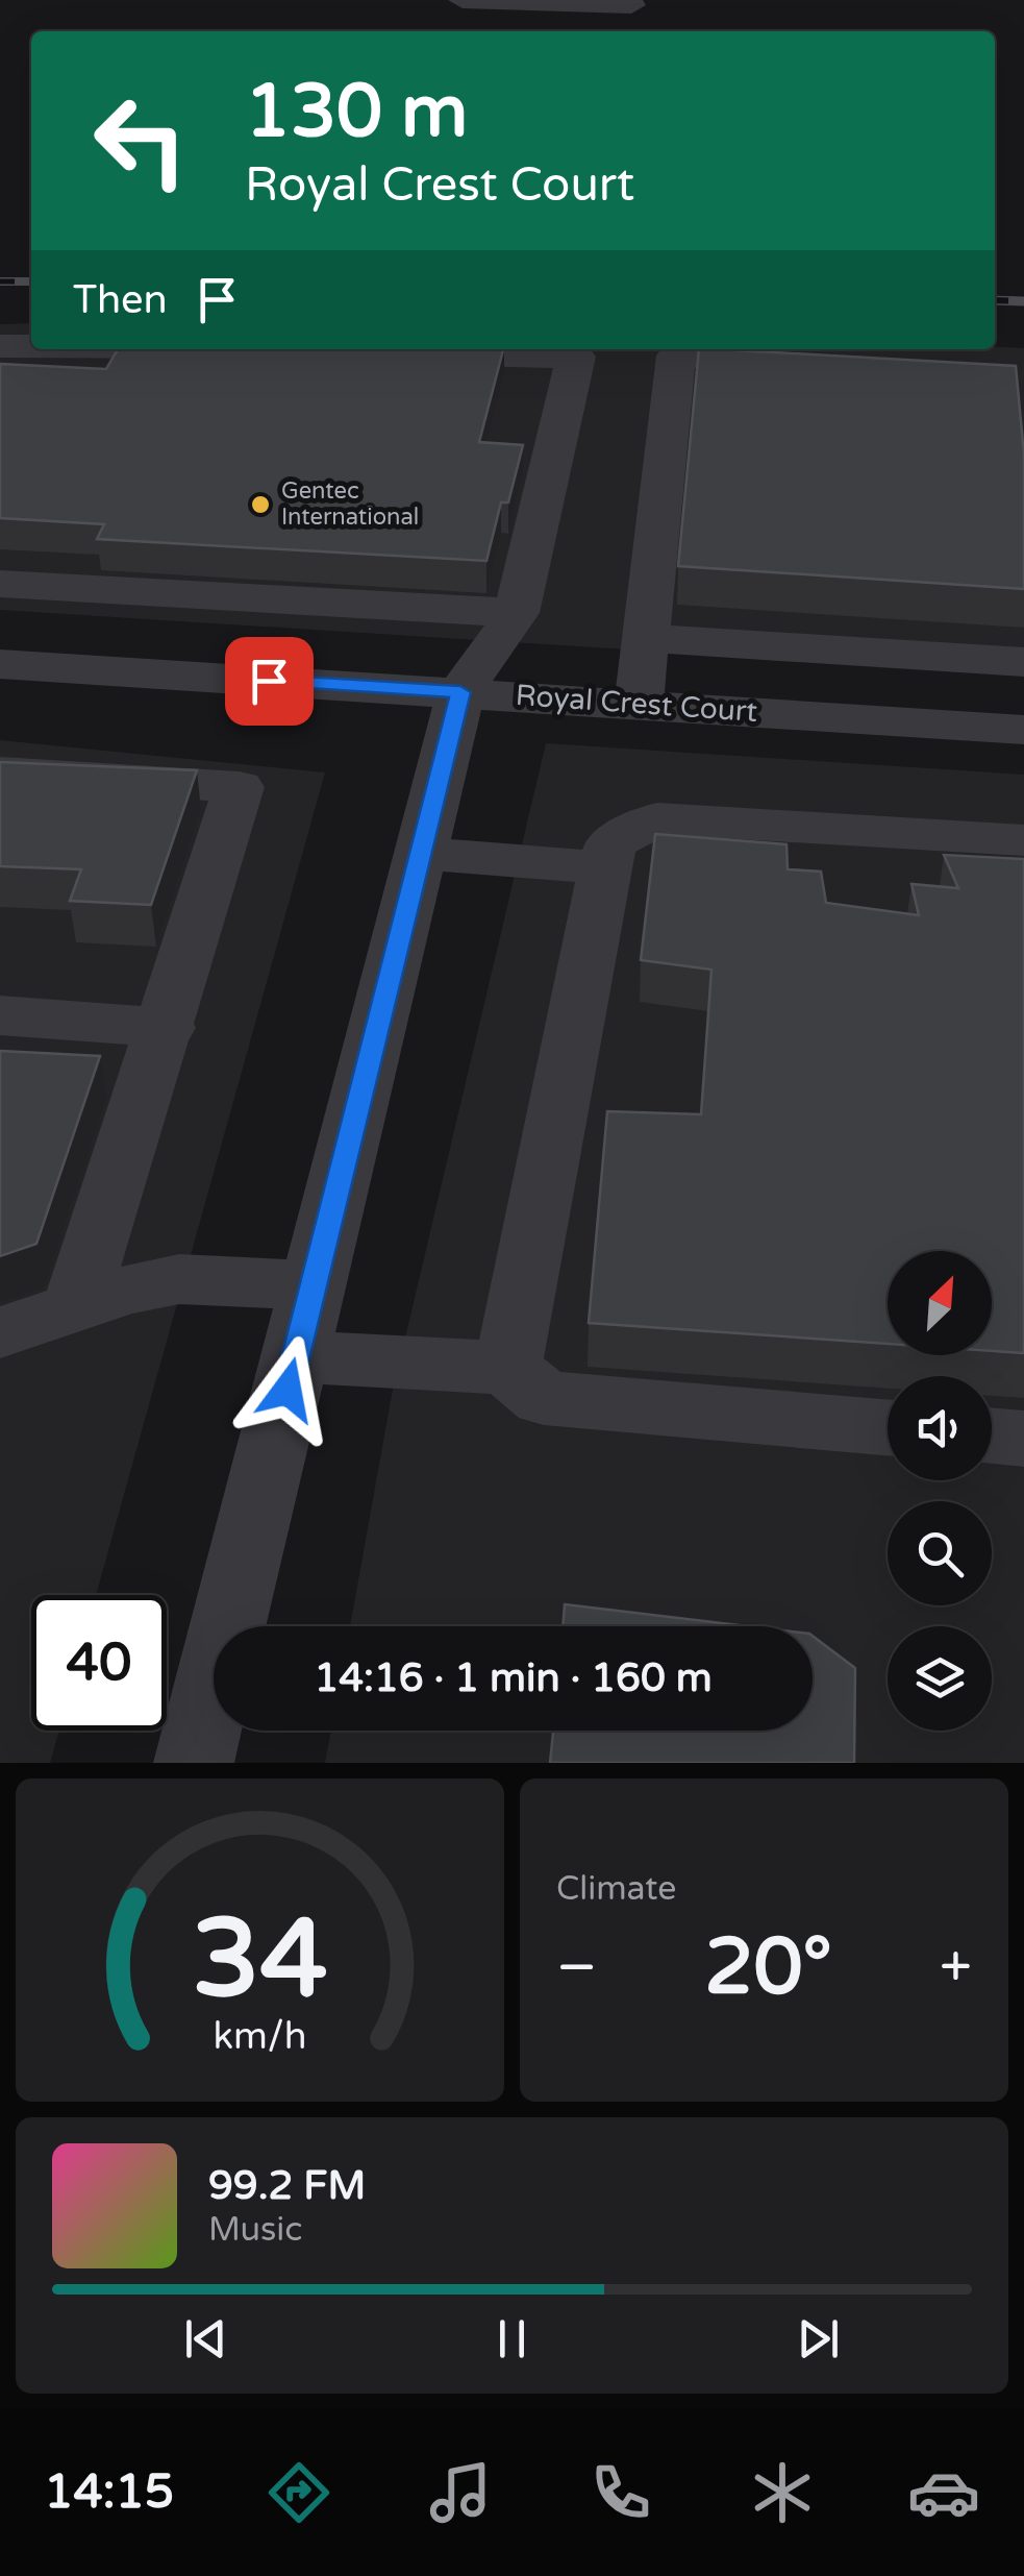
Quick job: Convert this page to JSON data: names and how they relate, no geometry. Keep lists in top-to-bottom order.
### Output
{
  "streets": {
    "street": ["Royal Crest Court"]
  },
  "places": ["Gentec International"],
  "north": "top right",
  "page": {
    "turn": ["130 m", "Royal Crest Court"],
    "then": "Then",
    "limit": "40",
    "trip": "14:16 · 1 min · 160 m",
    "tile": "Climate",
    "heat": ["−", "20°", "+"],
    "song": ["99.2 FM", "Music"],
    "tabs": "14:15",
    "gauge": ["34", "km/h"]
  }
}
